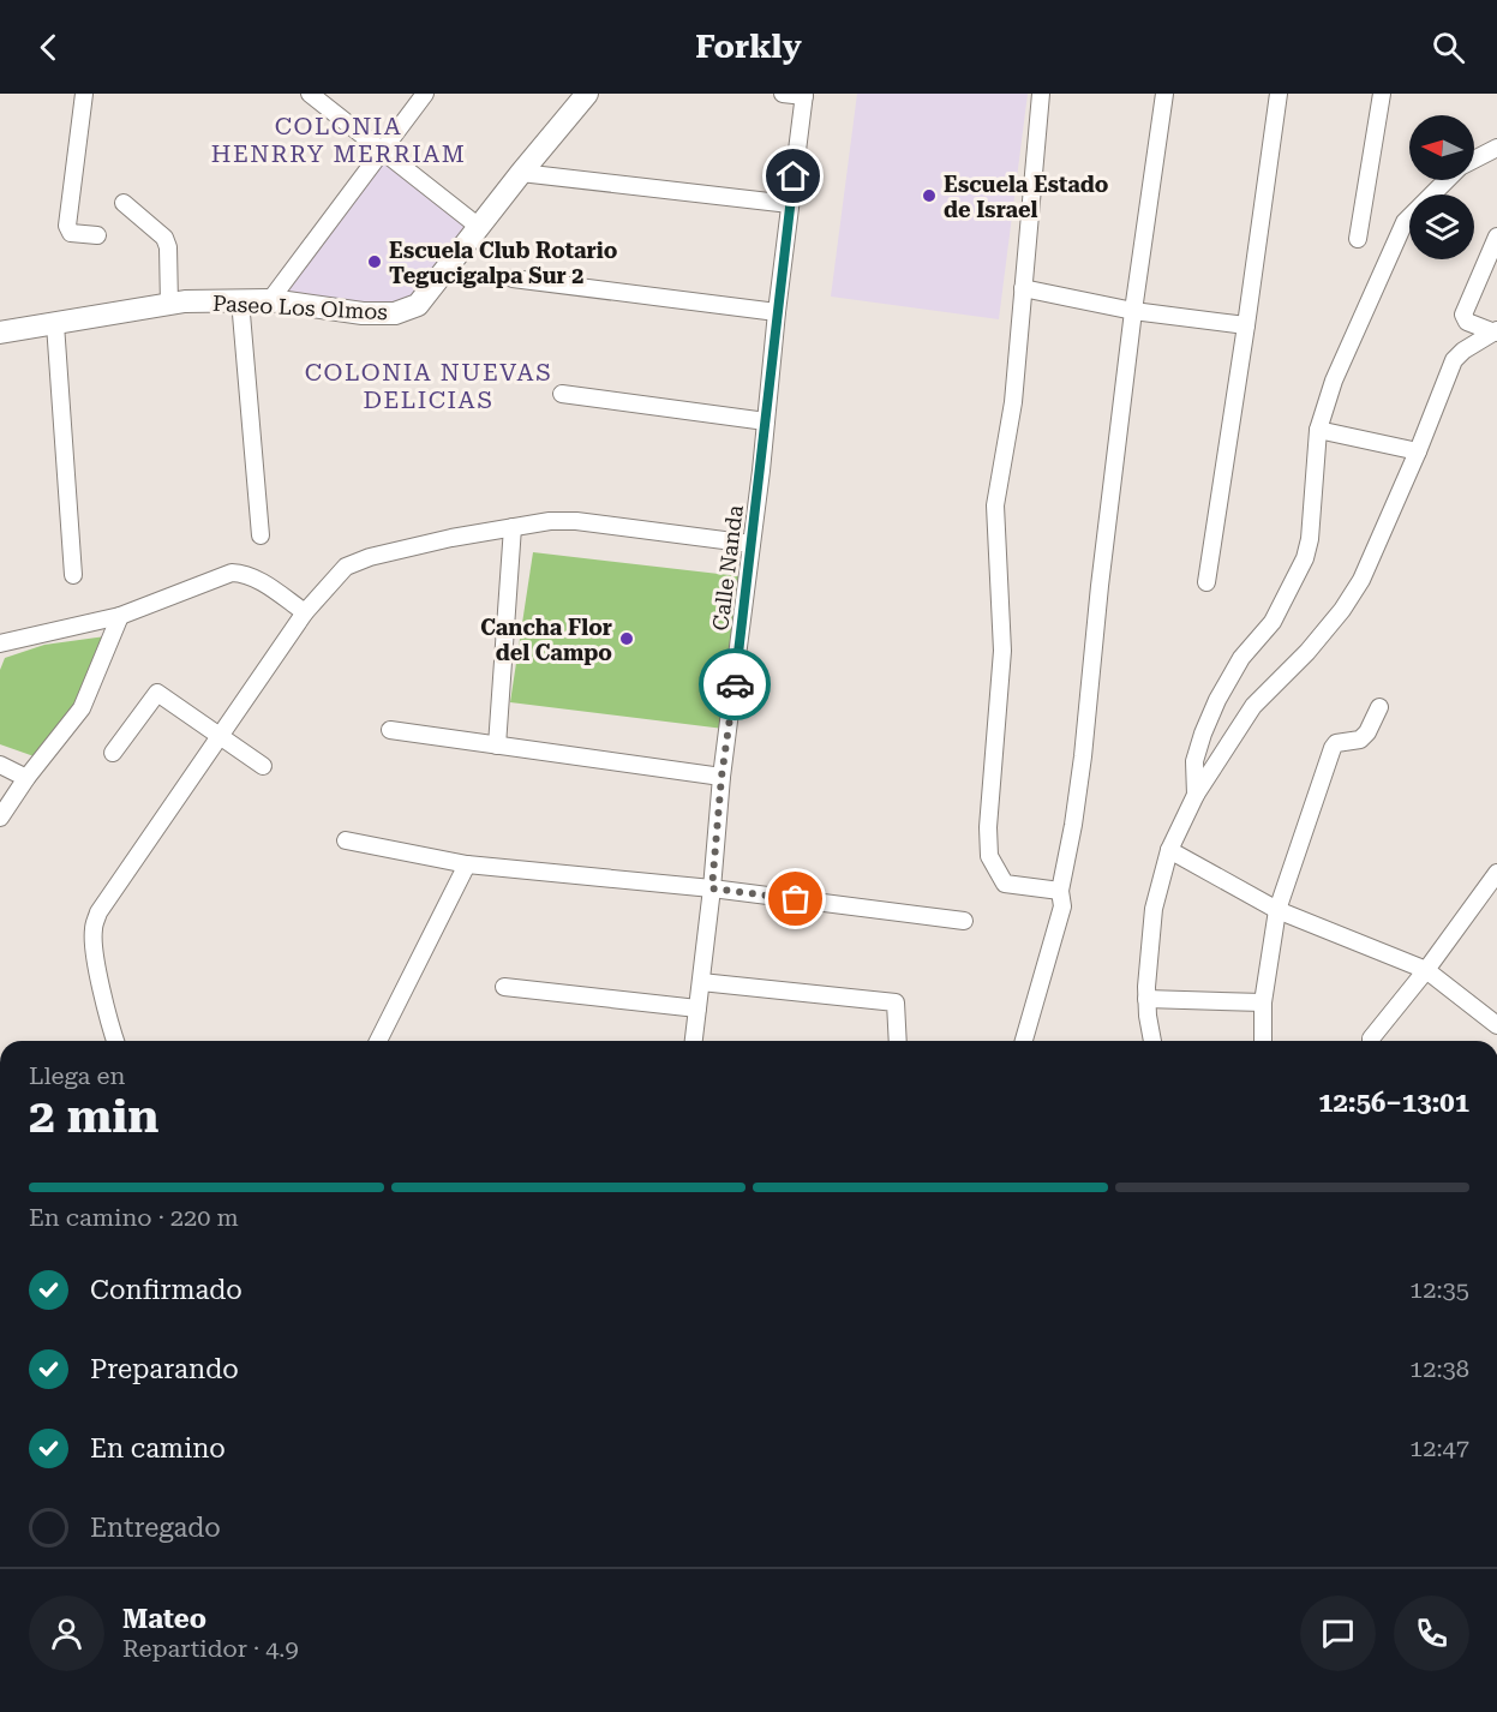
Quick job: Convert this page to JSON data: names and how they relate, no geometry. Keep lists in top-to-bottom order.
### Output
{
  "streets": {
    "street": ["Paseo Los Olmos", "Calle Nanda"]
  },
  "districts": ["COLONIA HENRRY MERRIAM", "COLONIA NUEVAS DELICIAS"],
  "places": ["Escuela Estado de Israel", "Escuela Club Rotario Tegucigalpa Sur 2", "Cancha Flor del Campo"],
  "north": "left",
  "page": {
    "header": "Forkly",
    "heading": ["2 min", "Llega en", "12:56–13:01"],
    "panel": ["Mateo", "Repartidor · 4.9"],
    "bar": "En camino · 220 m",
    "list": [
      ["Confirmado", "12:35"],
      ["Preparando", "12:38"],
      ["En camino", "12:47"],
      "Entregado"
    ]
  }
}
